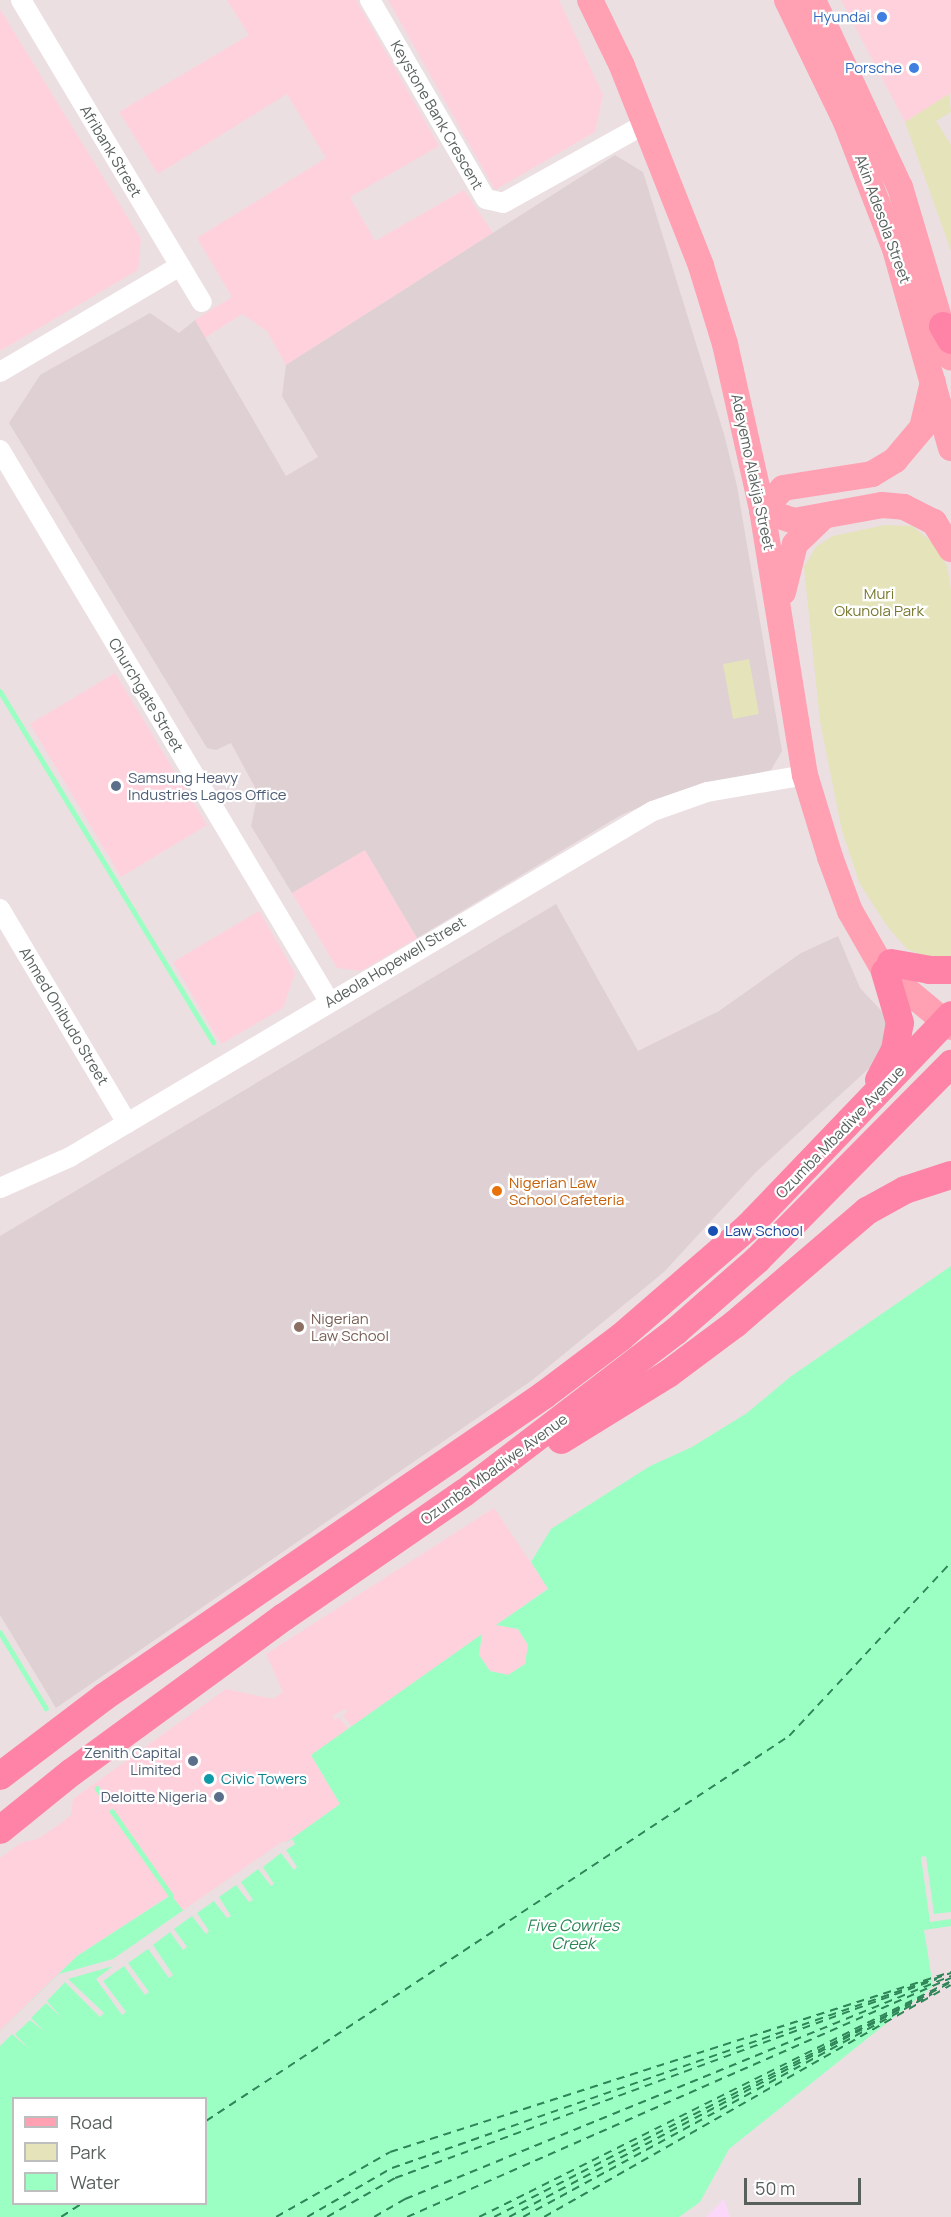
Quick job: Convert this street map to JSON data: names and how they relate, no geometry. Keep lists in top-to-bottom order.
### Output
{
  "streets": {
    "highway": ["Ozumba Mbadiwe Avenue"],
    "main road": ["Akin Adesola Street", "Adeyemo Alakija Street"],
    "street": [
      "Keystone Bank Crescent",
      "Afribank Street",
      "Churchgate Street",
      "Adeola Hopewell Street",
      "Ahmed Onibudo Street"
    ]
  },
  "crossings": [
    ["Keystone Bank Crescent", "Adeyemo Alakija Street"],
    ["Adeyemo Alakija Street", "Adeola Hopewell Street"],
    ["Adeyemo Alakija Street", "Ozumba Mbadiwe Avenue"],
    ["Churchgate Street", "Adeola Hopewell Street"],
    ["Adeola Hopewell Street", "Ahmed Onibudo Street"]
  ],
  "water": ["Five Cowries Creek"],
  "parks": ["Muri Okunola Park"],
  "places": [
    "Hyundai",
    "Porsche",
    "Samsung Heavy Industries Lagos Office",
    "Nigerian Law School Cafeteria",
    "Law School",
    "Nigerian Law School",
    "Zenith Capital Limited",
    "Civic Towers",
    "Deloitte Nigeria"
  ],
  "legend": ["Road", "Park", "Water"],
  "scale_bar": "50 m"
}
